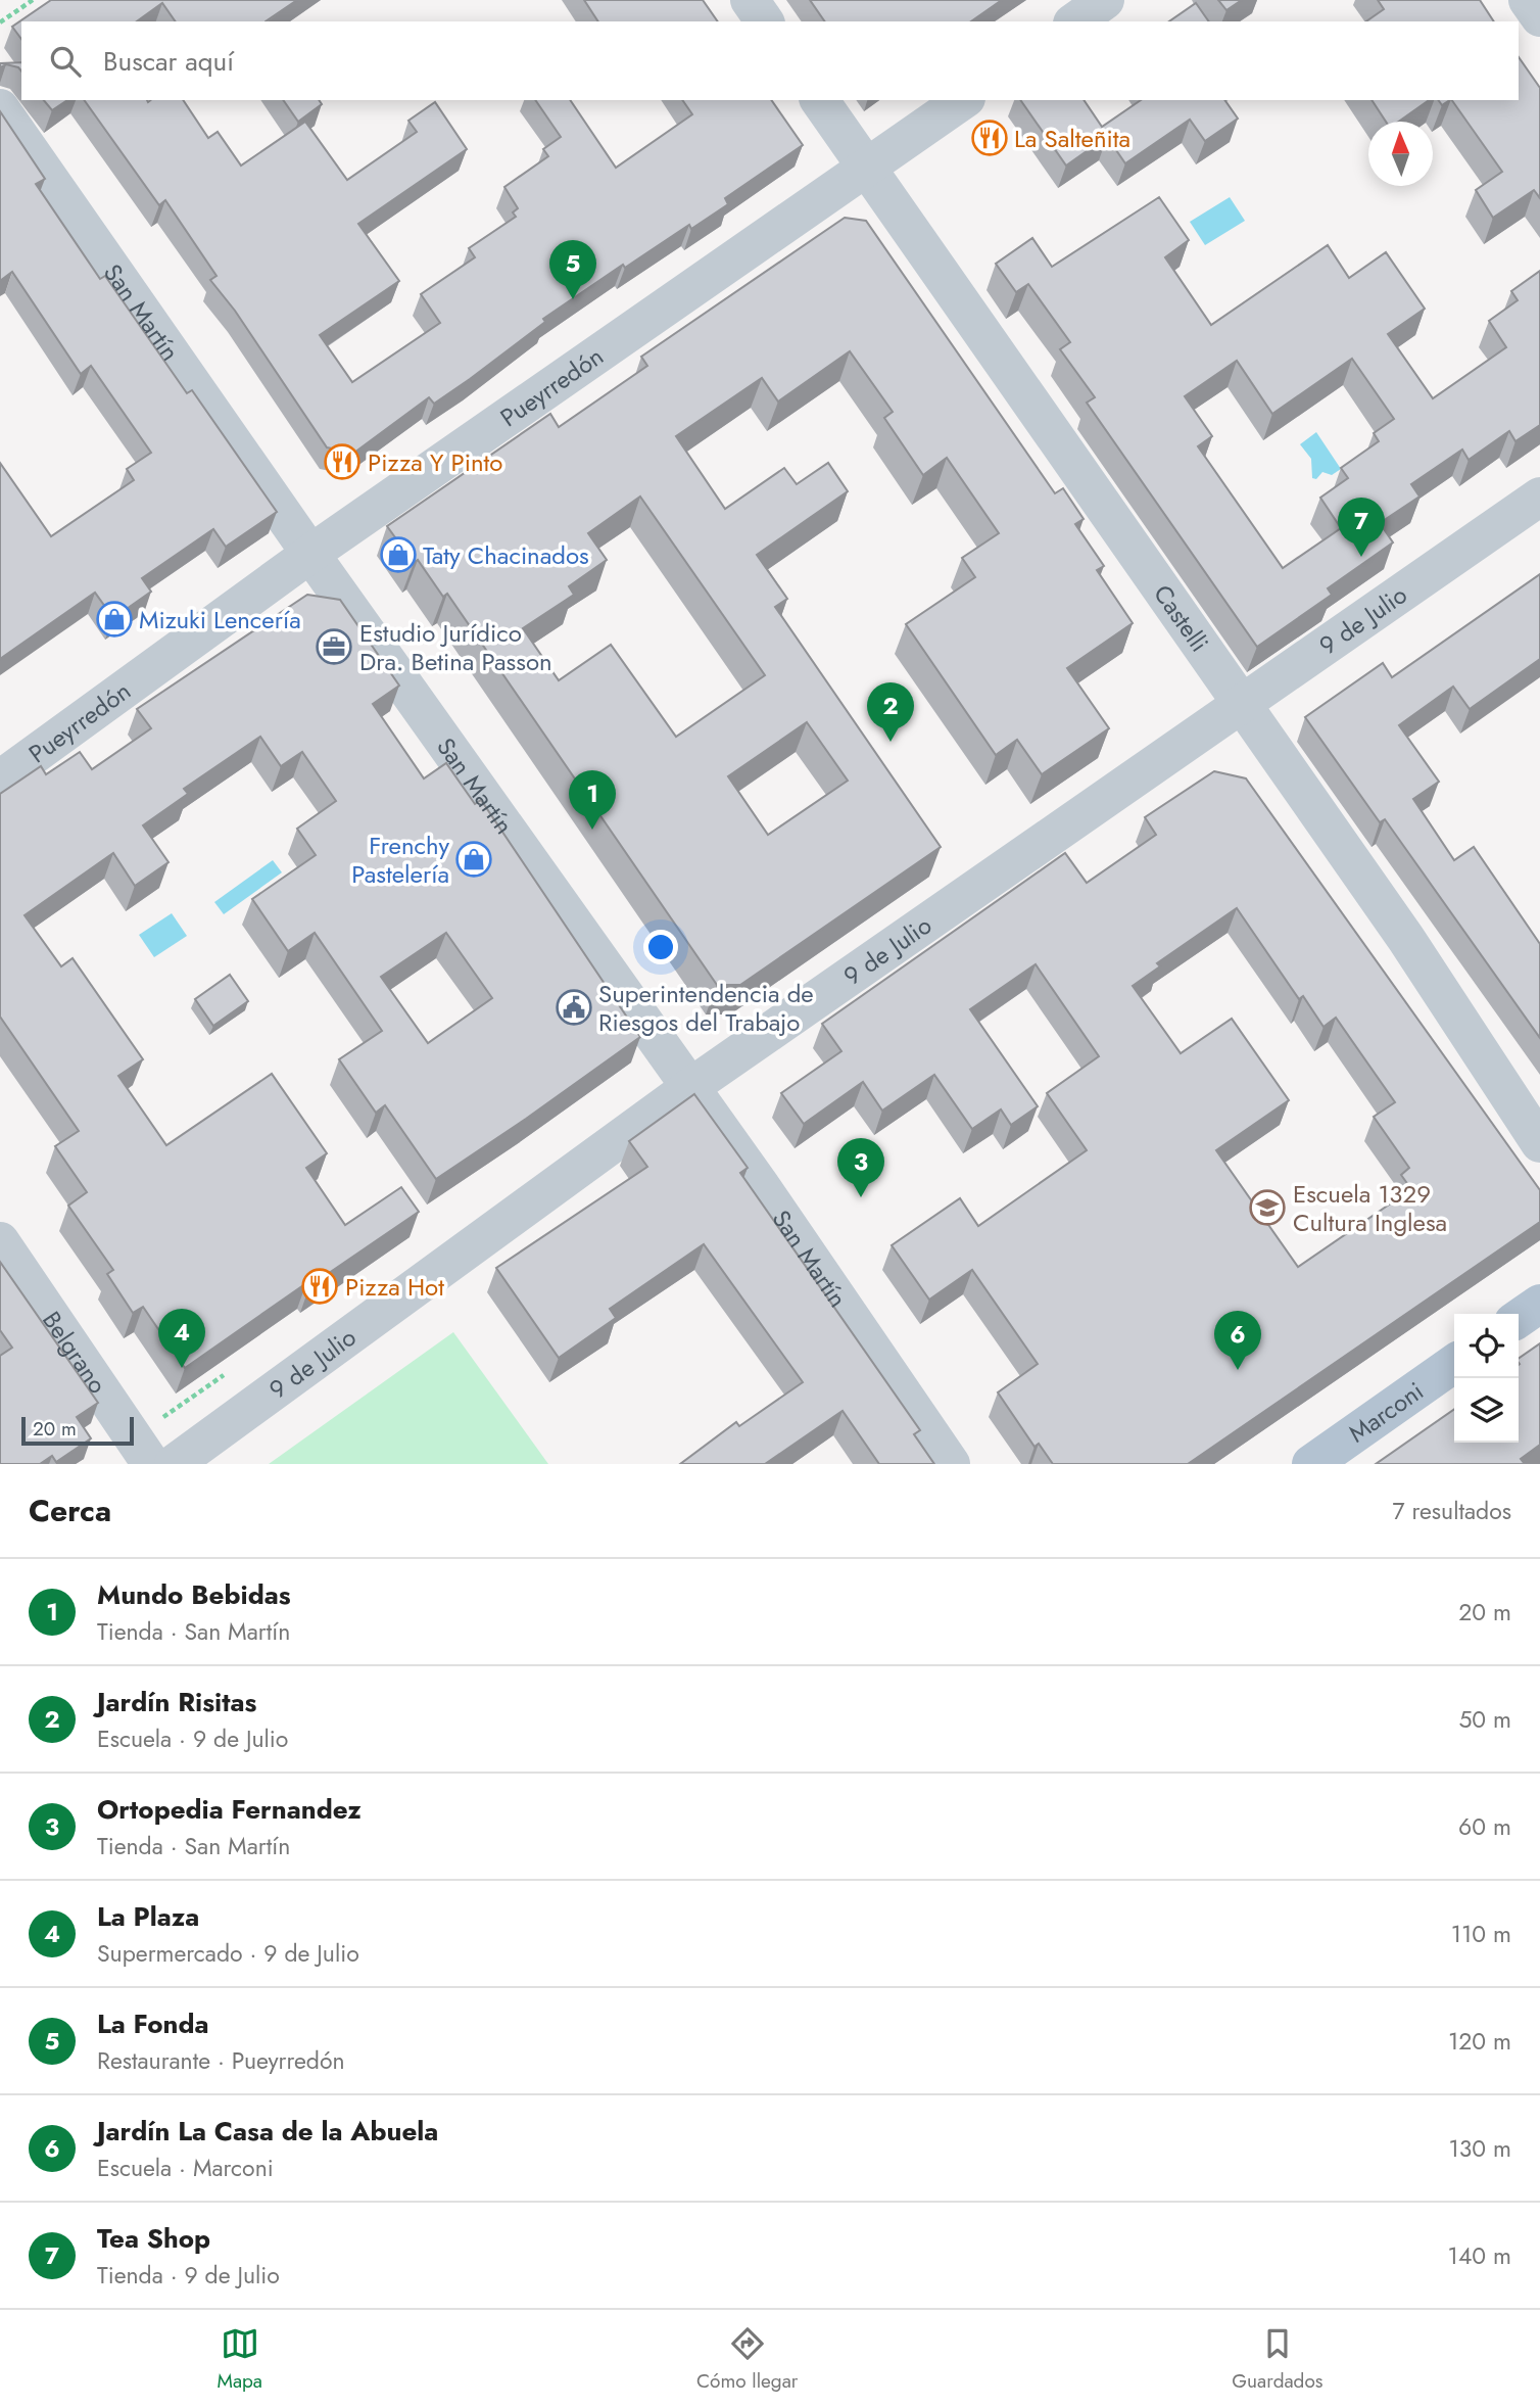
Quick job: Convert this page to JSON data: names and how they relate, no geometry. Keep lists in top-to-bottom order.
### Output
{
  "streets": {
    "main road": ["Marconi"],
    "street": [
      "San Martín",
      "Pueyrredón",
      "Castelli",
      "9 de Julio",
      "Belgrano"
    ]
  },
  "crossings": [
    ["San Martín", "Pueyrredón"],
    ["San Martín", "9 de Julio"],
    ["Pueyrredón", "Castelli"],
    ["Castelli", "9 de Julio"]
  ],
  "places": {
    "restaurant": ["La Salteñita", "Pizza Y Pinto", "Pizza Hot"],
    "shop": ["Taty Chacinados", "Mizuki Lencería", "Frenchy Pastelería"],
    "office": ["Estudio Jurídico Dra. Betina Passon"],
    "public building": ["Superintendencia de Riesgos del Trabajo"],
    "school or university": ["Escuela 1329 Cultura Inglesa"]
  },
  "scale_bar": "20 m",
  "north": "top",
  "page": {
    "search": "Buscar aquí",
    "pins": [
      "5",
      "7",
      "2",
      "1",
      "3",
      "4",
      "6"
    ],
    "scale": "20 m",
    "heading": ["Cerca", "7 resultados"],
    "list": [
      {
        "mark": "1",
        "name": "Mundo Bebidas",
        "note": "Tienda · San Martín",
        "value": "20 m"
      },
      {
        "mark": "2",
        "name": "Jardín Risitas",
        "note": "Escuela · 9 de Julio",
        "value": "50 m"
      },
      {
        "mark": "3",
        "name": "Ortopedia Fernandez",
        "note": "Tienda · San Martín",
        "value": "60 m"
      },
      {
        "mark": "4",
        "name": "La Plaza",
        "note": "Supermercado · 9 de Julio",
        "value": "110 m"
      },
      {
        "mark": "5",
        "name": "La Fonda",
        "note": "Restaurante · Pueyrredón",
        "value": "120 m"
      },
      {
        "mark": "6",
        "name": "Jardín La Casa de la Abuela",
        "note": "Escuela · Marconi",
        "value": "130 m"
      },
      {
        "mark": "7",
        "name": "Tea Shop",
        "note": "Tienda · 9 de Julio",
        "value": "140 m"
      }
    ],
    "nav": ["Mapa", "Cómo llegar", "Guardados"]
  }
}
